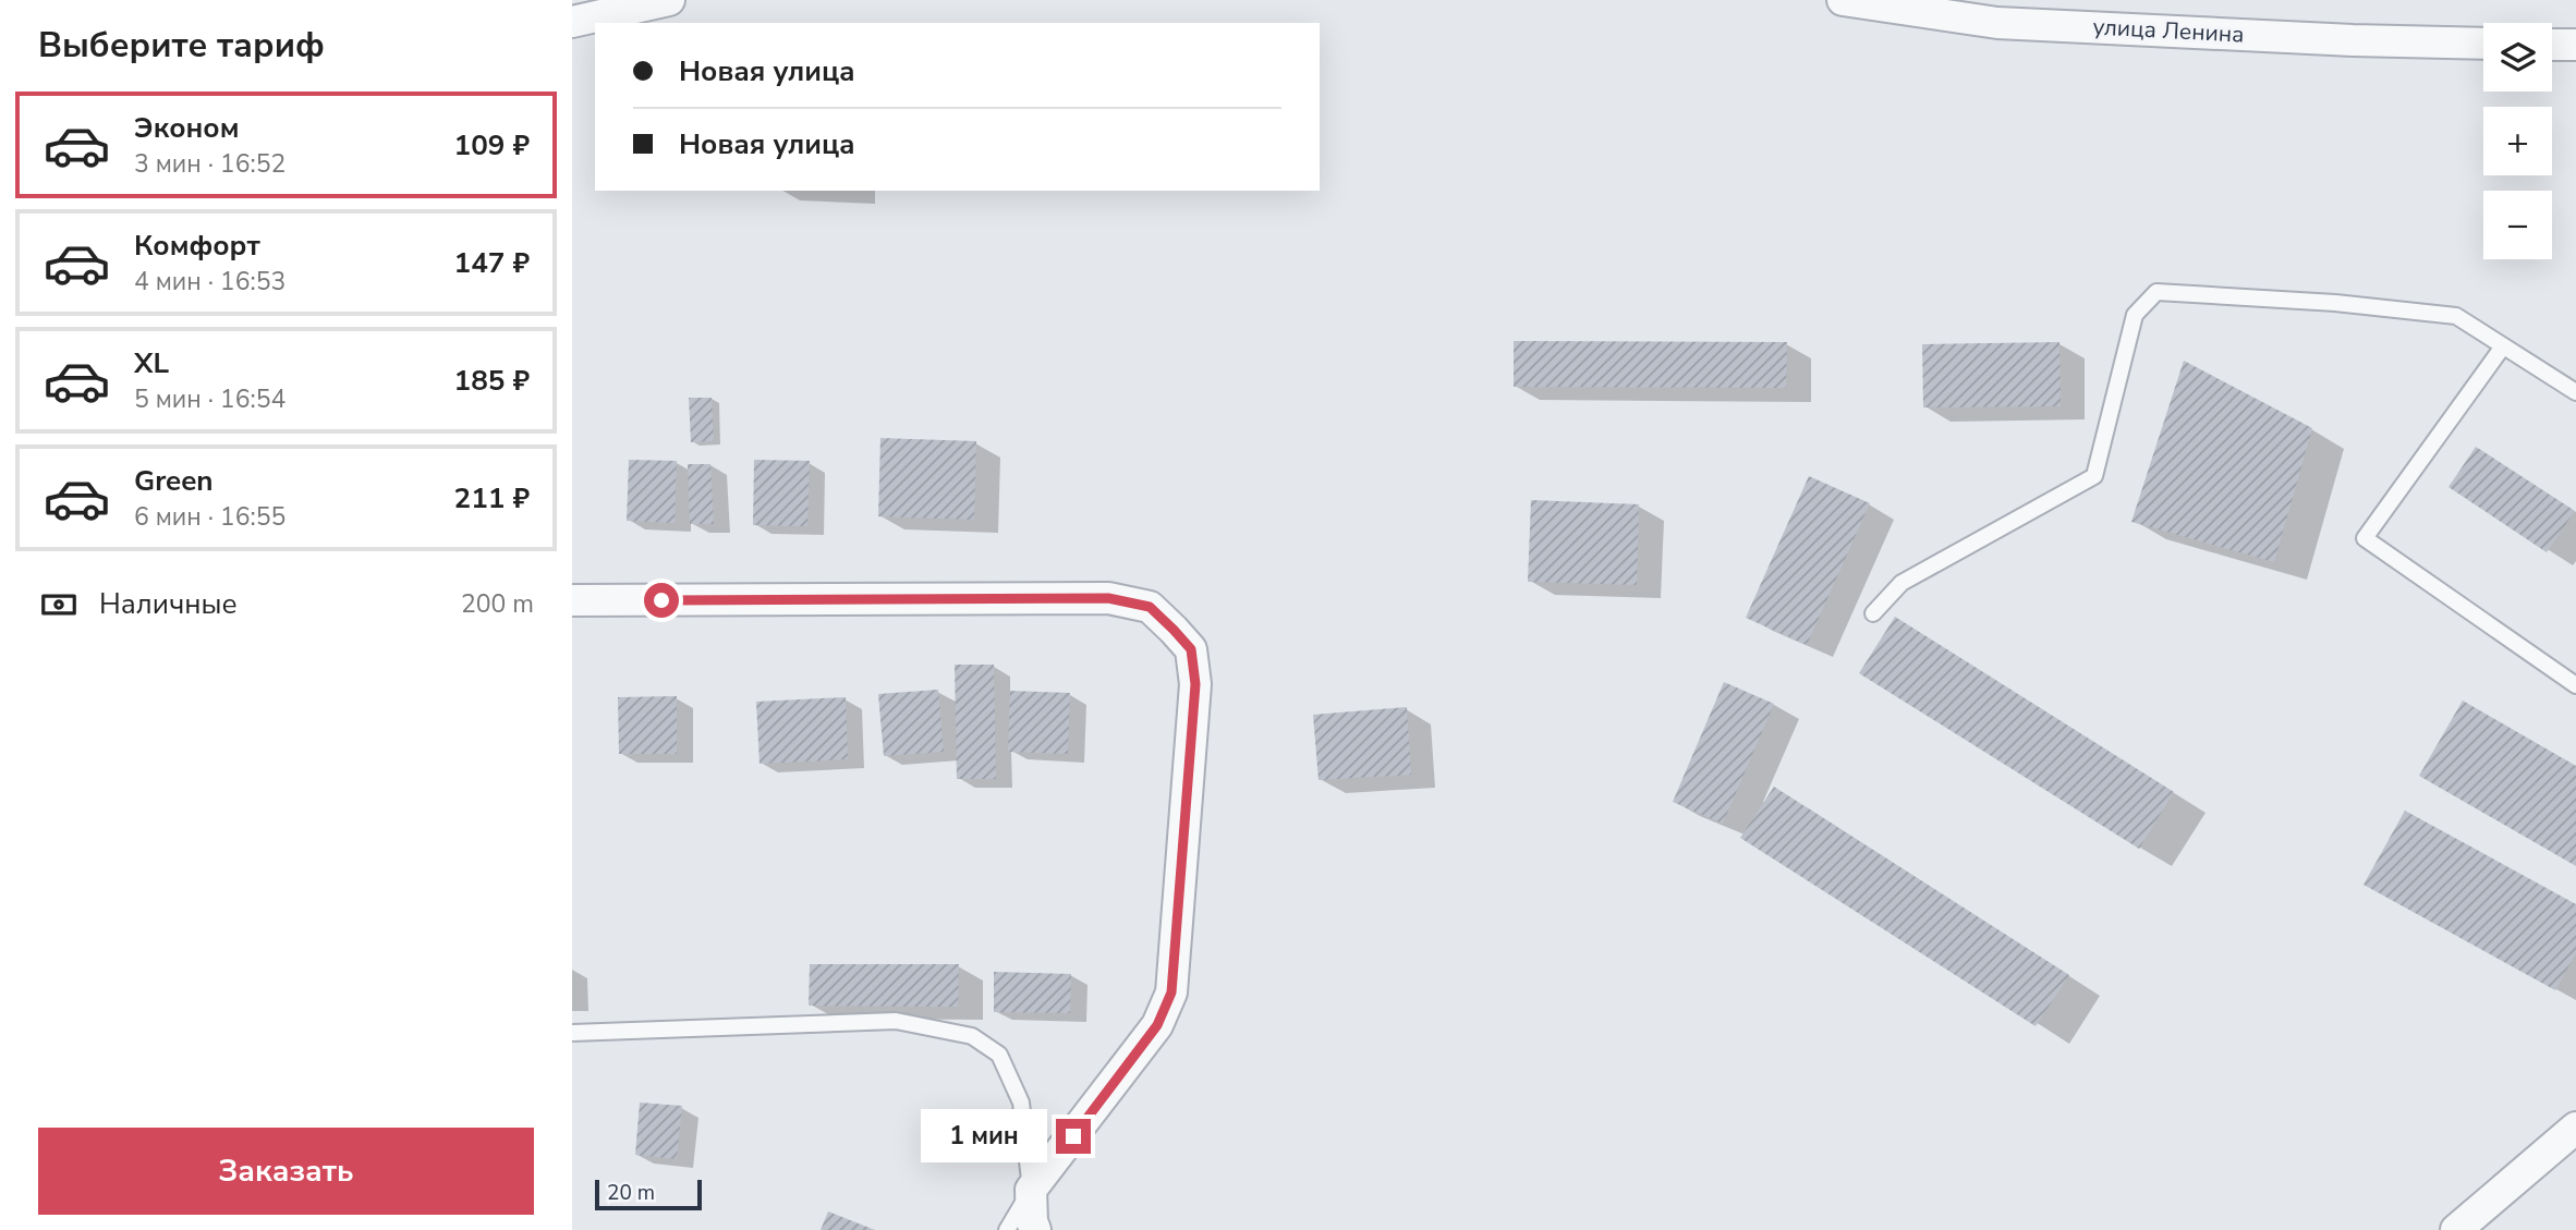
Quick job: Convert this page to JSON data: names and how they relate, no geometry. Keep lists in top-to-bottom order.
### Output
{
  "streets": {
    "street": ["улица Ленина"]
  },
  "scale_bar": "20 m",
  "page": {
    "heading": "Выберите тариф",
    "map_buttons": ["+", "−"],
    "banner": ["Новая улица", "Новая улица"],
    "list": [
      {
        "name": "Эконом",
        "note": "3 мин · 16:52",
        "value": "109 ₽"
      },
      {
        "name": "Комфорт",
        "note": "4 мин · 16:53",
        "value": "147 ₽"
      },
      {
        "name": "XL",
        "note": "5 мин · 16:54",
        "value": "185 ₽"
      },
      {
        "name": "Green",
        "note": "6 мин · 16:55",
        "value": "211 ₽"
      }
    ],
    "pay": ["Наличные", "200 m"],
    "bubble": "1 мин",
    "buttons": "Заказать",
    "scale": "20 m"
  }
}
